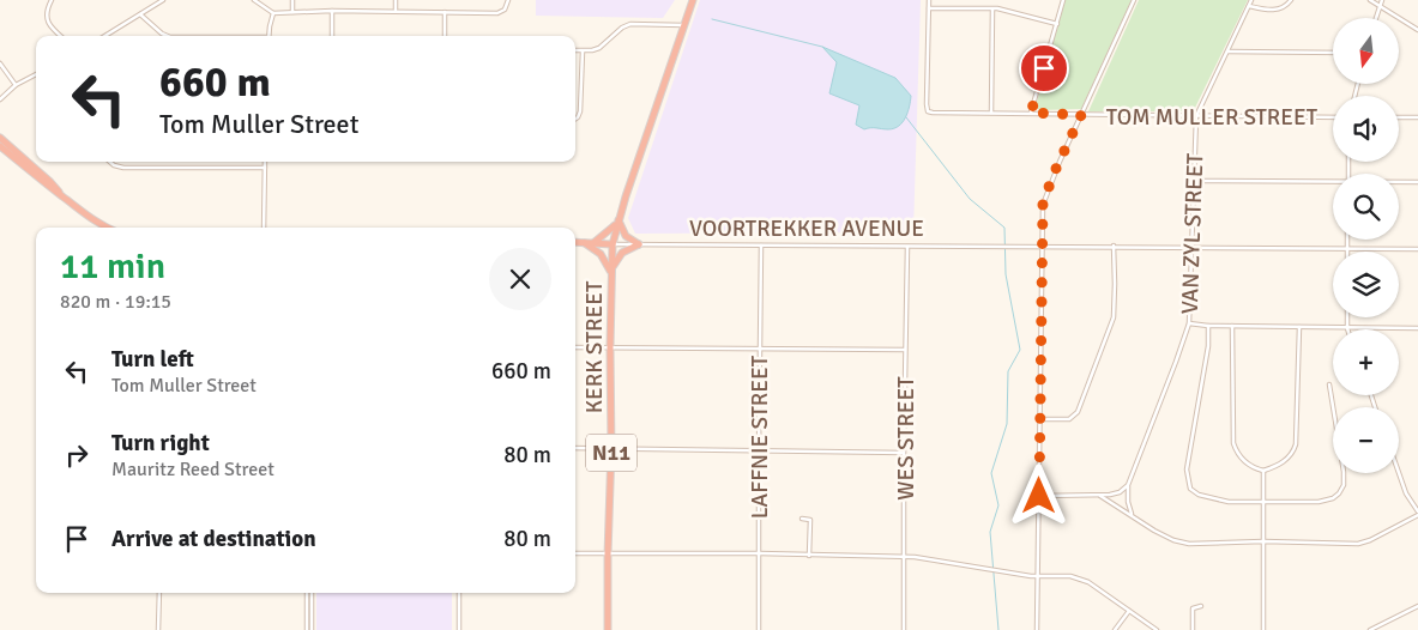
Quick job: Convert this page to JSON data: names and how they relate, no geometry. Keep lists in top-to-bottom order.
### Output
{
  "streets": {
    "highway": ["VOORTREKKER AVENUE", "KERK STREET", "N11"],
    "street": [
      "TOM MULLER STREET",
      "VAN ZYL STREET",
      "LAFFNIE STREET",
      "WES STREET"
    ]
  },
  "crossings": [
    ["TOM MULLER STREET", "VAN ZYL STREET"],
    ["VOORTREKKER AVENUE", "VAN ZYL STREET"],
    ["VOORTREKKER AVENUE", "KERK STREET"],
    ["VOORTREKKER AVENUE", "LAFFNIE STREET"],
    ["VOORTREKKER AVENUE", "WES STREET"],
    ["VOORTREKKER AVENUE", "N11"],
    ["KERK STREET", "N11"]
  ],
  "north": "bottom",
  "page": {
    "map_buttons": ["+", "−"],
    "turn": ["660 m", "Tom Muller Street"],
    "heading": ["11 min", "820 m · 19:15"],
    "list": [
      {
        "name": "Turn left",
        "note": "Tom Muller Street",
        "value": "660 m"
      },
      {
        "name": "Turn right",
        "note": "Mauritz Reed Street",
        "value": "80 m"
      },
      {
        "name": "Arrive at destination",
        "value": "80 m"
      }
    ]
  }
}
